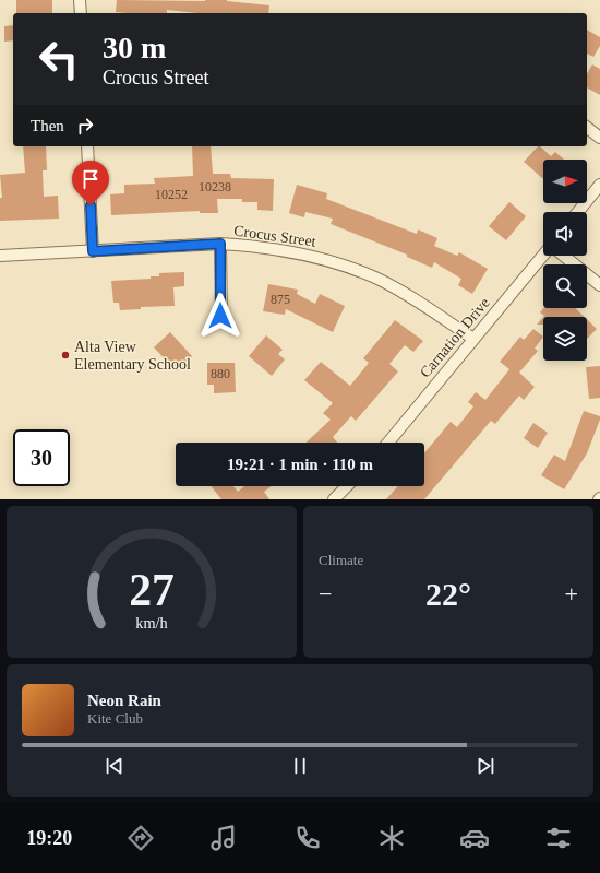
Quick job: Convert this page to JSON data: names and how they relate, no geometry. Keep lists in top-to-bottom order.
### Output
{
  "streets": {
    "street": ["Crocus Street", "Carnation Drive"]
  },
  "crossings": [
    ["Crocus Street", "Carnation Drive"]
  ],
  "places": ["Alta View Elementary School"],
  "house_numbers": [
    "10238",
    "10252",
    "875",
    "880"
  ],
  "north": "right",
  "page": {
    "turn": ["30 m", "Crocus Street"],
    "then": "Then",
    "limit": "30",
    "trip": "19:21 · 1 min · 110 m",
    "tile": "Climate",
    "heat": ["−", "22°", "+"],
    "song": ["Neon Rain", "Kite Club"],
    "tabs": "19:20",
    "gauge": ["27", "km/h"]
  }
}
